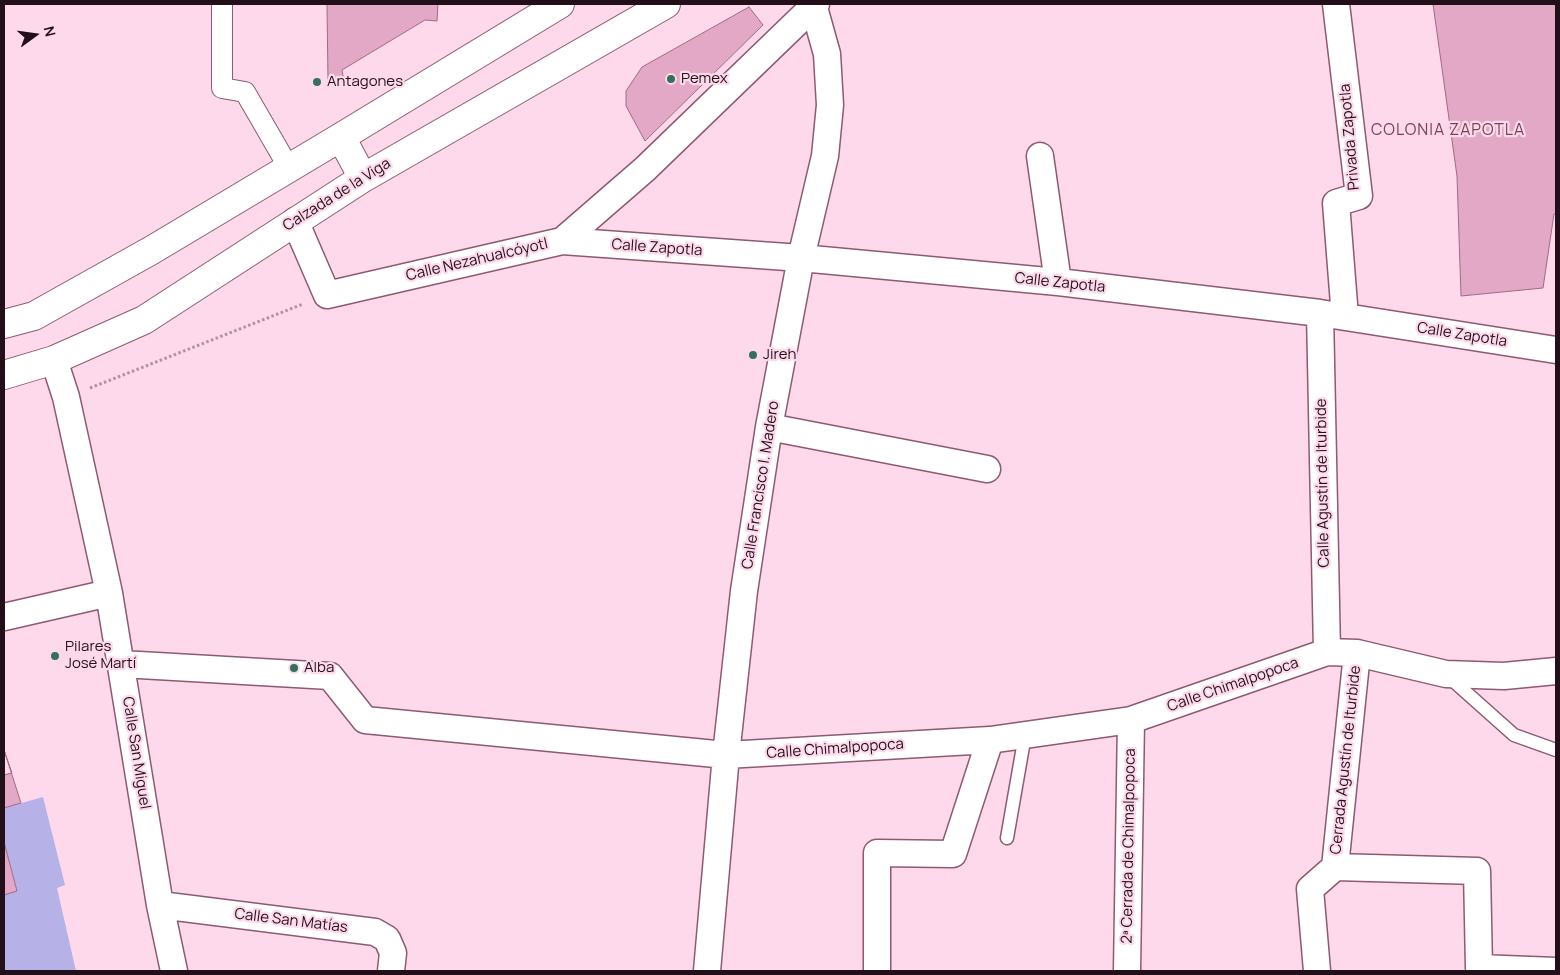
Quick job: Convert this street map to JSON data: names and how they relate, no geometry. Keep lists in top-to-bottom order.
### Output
{
  "streets": {
    "main road": ["Calzada de la Viga"],
    "street": [
      "Privada Zapotla",
      "Calle Zapotla",
      "Calle Nezahualcóyotl",
      "Calle Agustín de Iturbide",
      "Calle Francisco I. Madero",
      "Calle Chimalpopoca",
      "Calle San Miguel",
      "Cerrada Agustín de Iturbide",
      "2ª Cerrada de Chimalpopoca",
      "Calle San Matías"
    ]
  },
  "crossings": [
    ["Privada Zapotla", "Calle Zapotla"],
    ["Privada Zapotla", "Calle Agustín de Iturbide"],
    ["Calzada de la Viga", "Calle San Miguel"],
    ["Calle Zapotla", "Calle Nezahualcóyotl"],
    ["Calle Zapotla", "Calle Agustín de Iturbide"],
    ["Calle Zapotla", "Calle Francisco I. Madero"],
    ["Calle Nezahualcóyotl", "Calle Francisco I. Madero"],
    ["Calle Agustín de Iturbide", "Calle Chimalpopoca"],
    ["Calle Francisco I. Madero", "Calle Chimalpopoca"],
    ["Calle Chimalpopoca", "Calle San Miguel"],
    ["Calle Chimalpopoca", "Cerrada Agustín de Iturbide"],
    ["Calle Chimalpopoca", "2ª Cerrada de Chimalpopoca"],
    ["Calle San Miguel", "Calle San Matías"]
  ],
  "districts": ["COLONIA ZAPOTLA"],
  "places": [
    "Pemex",
    "Antagones",
    "Jireh",
    "Pilares José Martí",
    "Alba"
  ],
  "north": "right"
}
